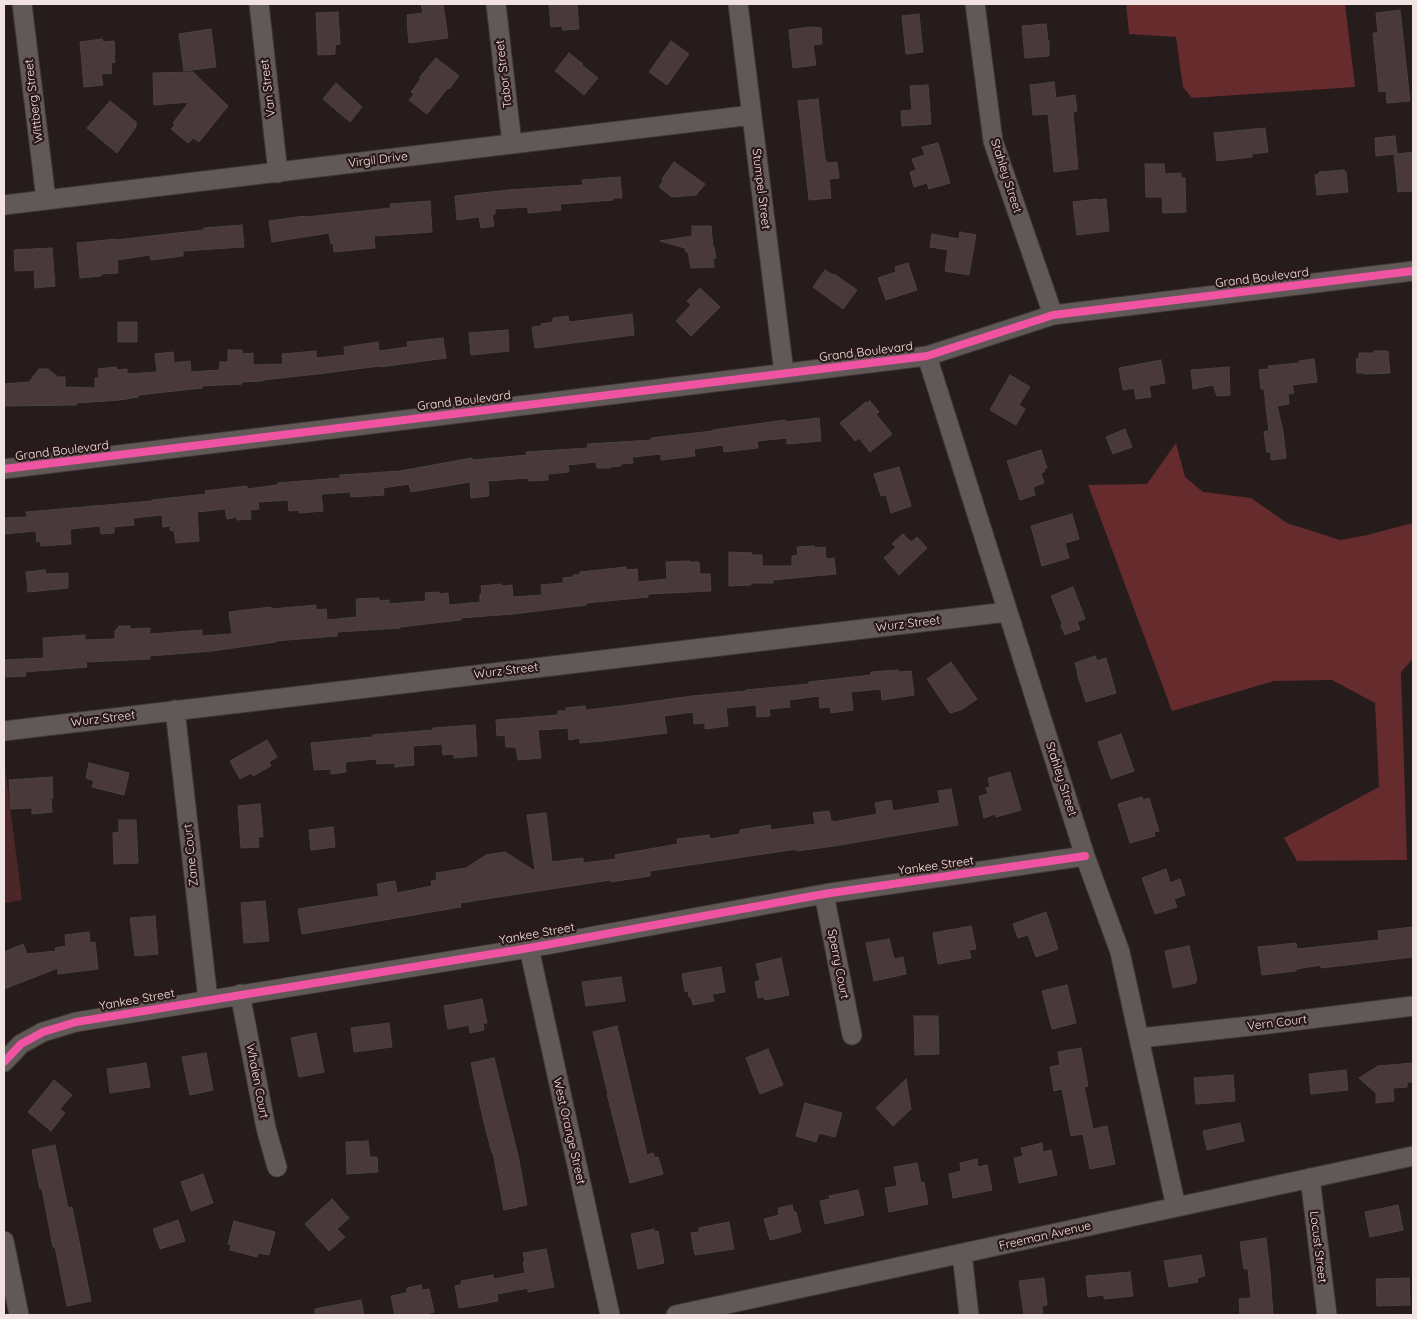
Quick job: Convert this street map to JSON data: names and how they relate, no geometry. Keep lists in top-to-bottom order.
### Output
{
  "streets": {
    "street": [
      "Tabor Street",
      "Van Street",
      "Wittberg Street",
      "Virgil Drive",
      "Stahley Street",
      "Stumpel Street",
      "Grand Boulevard",
      "Wurz Street",
      "Zane Court",
      "Yankee Street",
      "Sperry Court",
      "Vern Court",
      "Whalen Court",
      "West Orange Street",
      "Freeman Avenue",
      "Locust Street"
    ]
  },
  "crossings": [
    ["Tabor Street", "Virgil Drive"],
    ["Van Street", "Virgil Drive"],
    ["Wittberg Street", "Virgil Drive"],
    ["Virgil Drive", "Stumpel Street"],
    ["Stahley Street", "Grand Boulevard"],
    ["Stahley Street", "Wurz Street"],
    ["Stahley Street", "Yankee Street"],
    ["Stahley Street", "Vern Court"],
    ["Stahley Street", "Freeman Avenue"],
    ["Stumpel Street", "Grand Boulevard"],
    ["Wurz Street", "Zane Court"],
    ["Zane Court", "Yankee Street"],
    ["Yankee Street", "Sperry Court"],
    ["Yankee Street", "Whalen Court"],
    ["Yankee Street", "West Orange Street"],
    ["Freeman Avenue", "Locust Street"]
  ]
}
